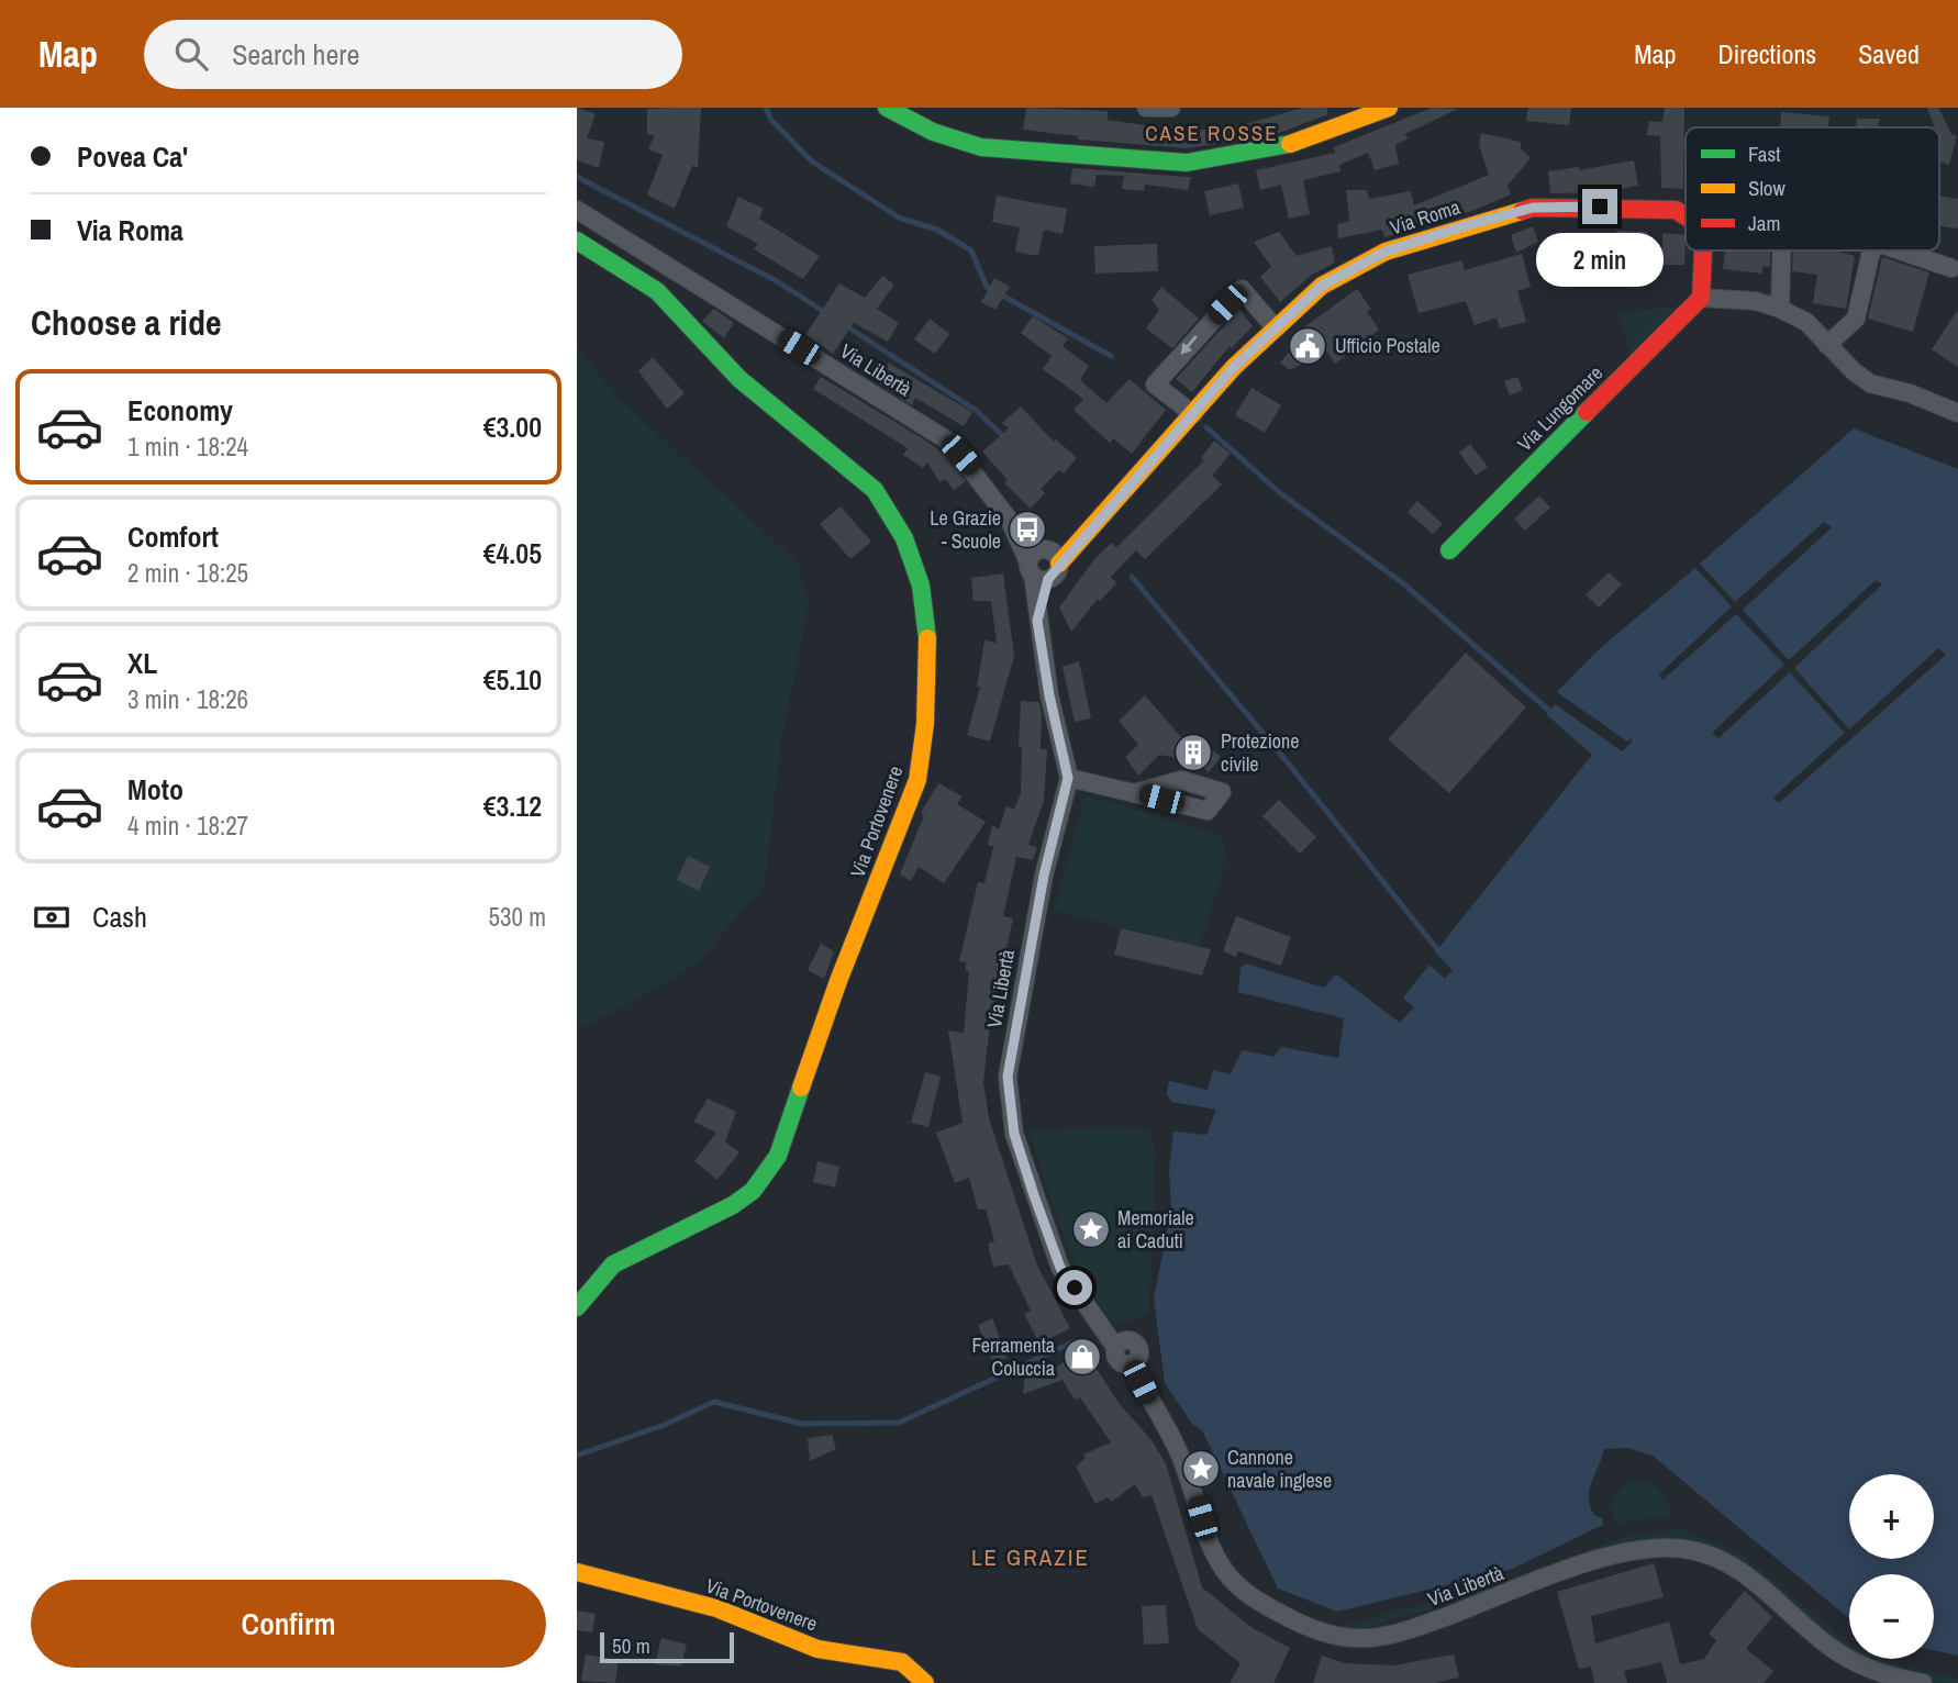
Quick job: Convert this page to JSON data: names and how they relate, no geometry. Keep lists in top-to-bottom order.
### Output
{
  "streets": {
    "main road": ["Via Roma", "Via Lungomare", "Via Portovenere"],
    "street": ["Via Libertà"]
  },
  "crossings": [
    ["Via Roma", "Via Libertà"]
  ],
  "districts": ["CASE ROSSE", "LE GRAZIE"],
  "places": {
    "public building": ["Ufficio Postale"],
    "bus stop": ["Le Grazie - Scuole"],
    "building": ["Protezione civile"],
    "place": ["Memoriale ai Caduti", "Cannone navale inglese"],
    "shop": ["Ferramenta Coluccia"]
  },
  "legend": ["Fast", "Slow", "Jam"],
  "scale_bar": "50 m",
  "page": {
    "header": "Map",
    "search": "Search here",
    "nav": ["Map", "Directions", "Saved"],
    "banner": ["Povea Ca'", "Via Roma"],
    "bubble": "2 min",
    "heading": "Choose a ride",
    "list": [
      {
        "name": "Economy",
        "note": "1 min · 18:24",
        "value": "€3.00"
      },
      {
        "name": "Comfort",
        "note": "2 min · 18:25",
        "value": "€4.05"
      },
      {
        "name": "XL",
        "note": "3 min · 18:26",
        "value": "€5.10"
      },
      {
        "name": "Moto",
        "note": "4 min · 18:27",
        "value": "€3.12"
      }
    ],
    "pay": ["Cash", "530 m"],
    "map_buttons": ["+", "−"],
    "buttons": "Confirm",
    "scale": "50 m"
  }
}
